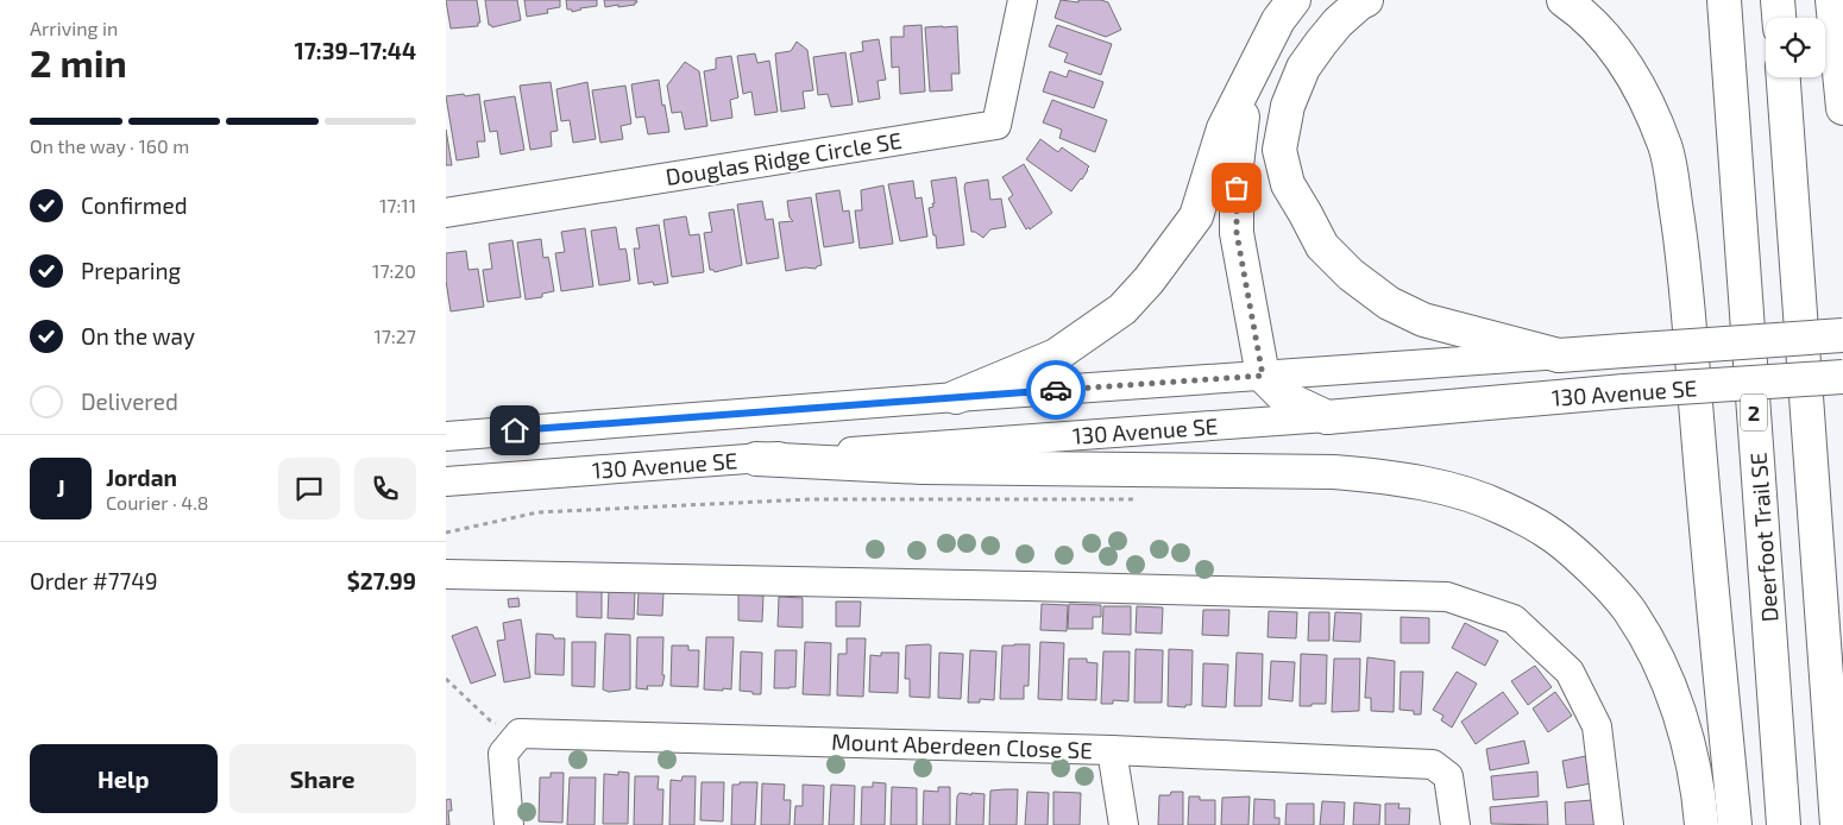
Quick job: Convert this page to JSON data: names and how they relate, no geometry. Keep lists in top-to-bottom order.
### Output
{
  "streets": {
    "main road": ["130 Avenue SE", "2", "Deerfoot Trail SE"],
    "street": ["Douglas Ridge Circle SE", "Mount Aberdeen Close SE"]
  },
  "page": {
    "heading": ["2 min", "Arriving in", "17:39–17:44"],
    "panel": [
      "Jordan",
      "Courier · 4.8",
      "Order #7749",
      "$27.99"
    ],
    "bar": "On the way · 160 m",
    "list": [
      ["Confirmed", "17:11"],
      ["Preparing", "17:20"],
      ["On the way", "17:27"],
      "Delivered"
    ],
    "round": "J",
    "buttons": ["Help", "Share"]
  }
}
